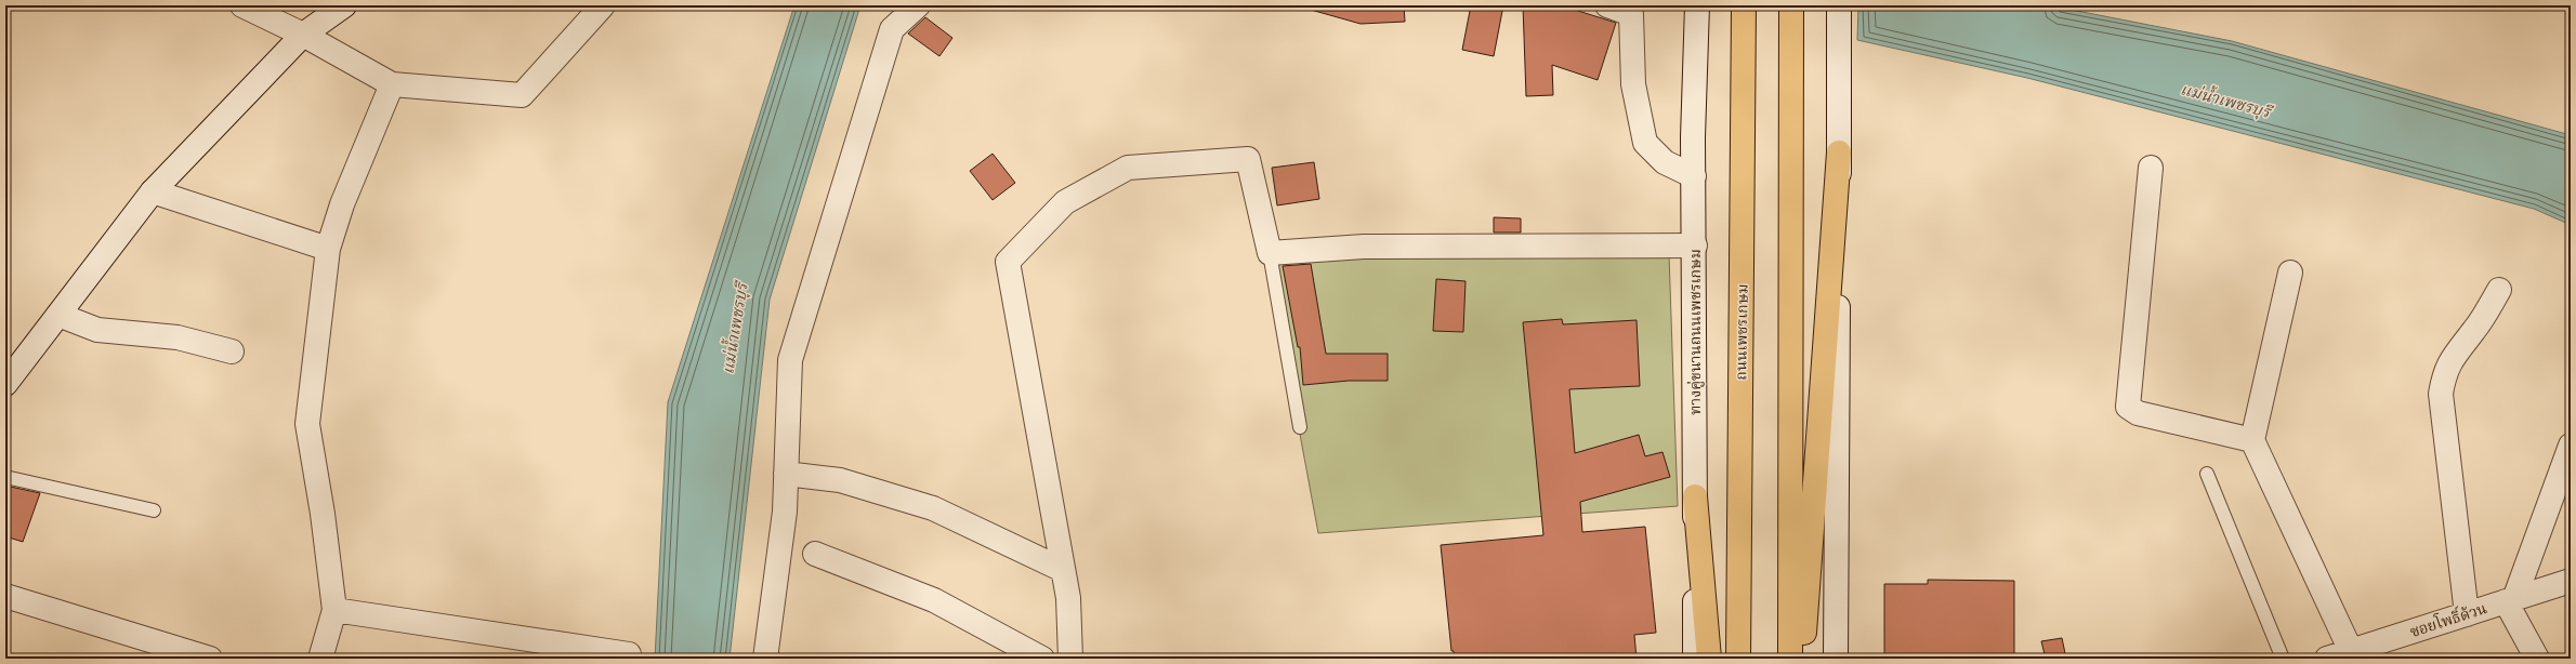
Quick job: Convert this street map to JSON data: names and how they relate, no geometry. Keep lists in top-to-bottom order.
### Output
{
  "streets": {
    "highway": ["ถนนเพชรเกษม"],
    "street": ["ทางคู่ขนานถนนเพชรเกษม", "ซอยโพธิ์ด้วน"]
  },
  "water": ["แม่น้ำเพชรบุรี"]
}
